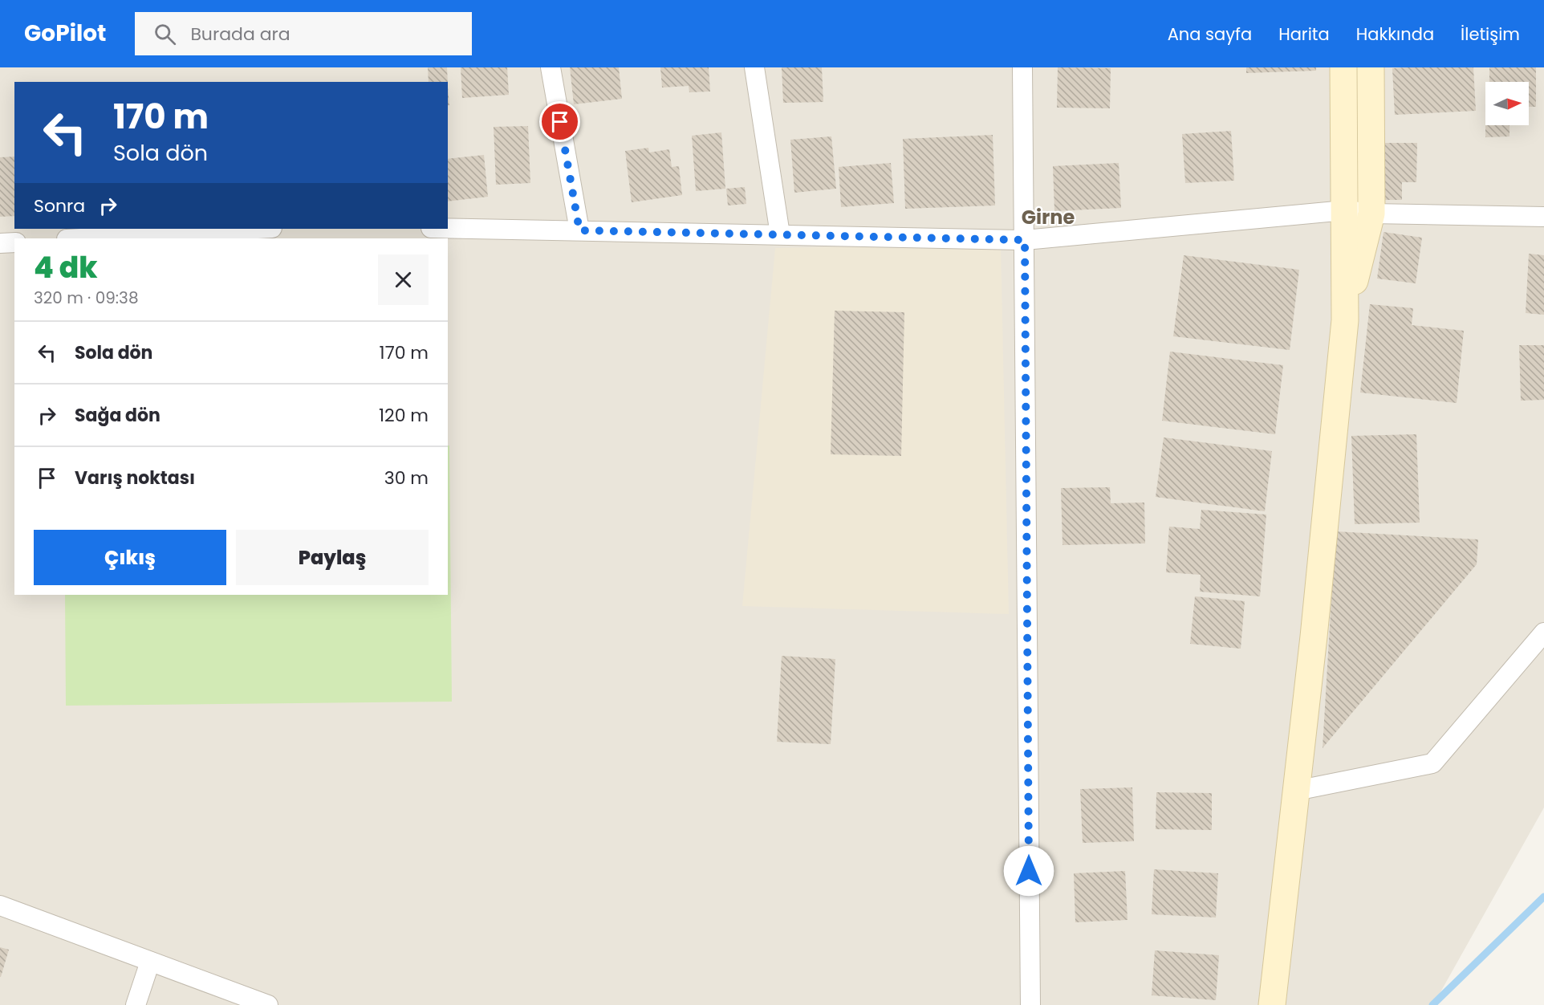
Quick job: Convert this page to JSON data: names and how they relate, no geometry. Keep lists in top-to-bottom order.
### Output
{
  "districts": ["Girne"],
  "north": "right",
  "page": {
    "header": "GoPilot",
    "search": "Burada ara",
    "nav": [
      "Ana sayfa",
      "Harita",
      "Hakkında",
      "İletişim"
    ],
    "turn": ["170 m", "Sola dön"],
    "then": "Sonra",
    "heading": ["4 dk", "320 m · 09:38"],
    "list": [
      {
        "name": "Sola dön",
        "value": "170 m"
      },
      {
        "name": "Sağa dön",
        "value": "120 m"
      },
      {
        "name": "Varış noktası",
        "value": "30 m"
      }
    ],
    "buttons": ["Çıkış", "Paylaş"]
  }
}
